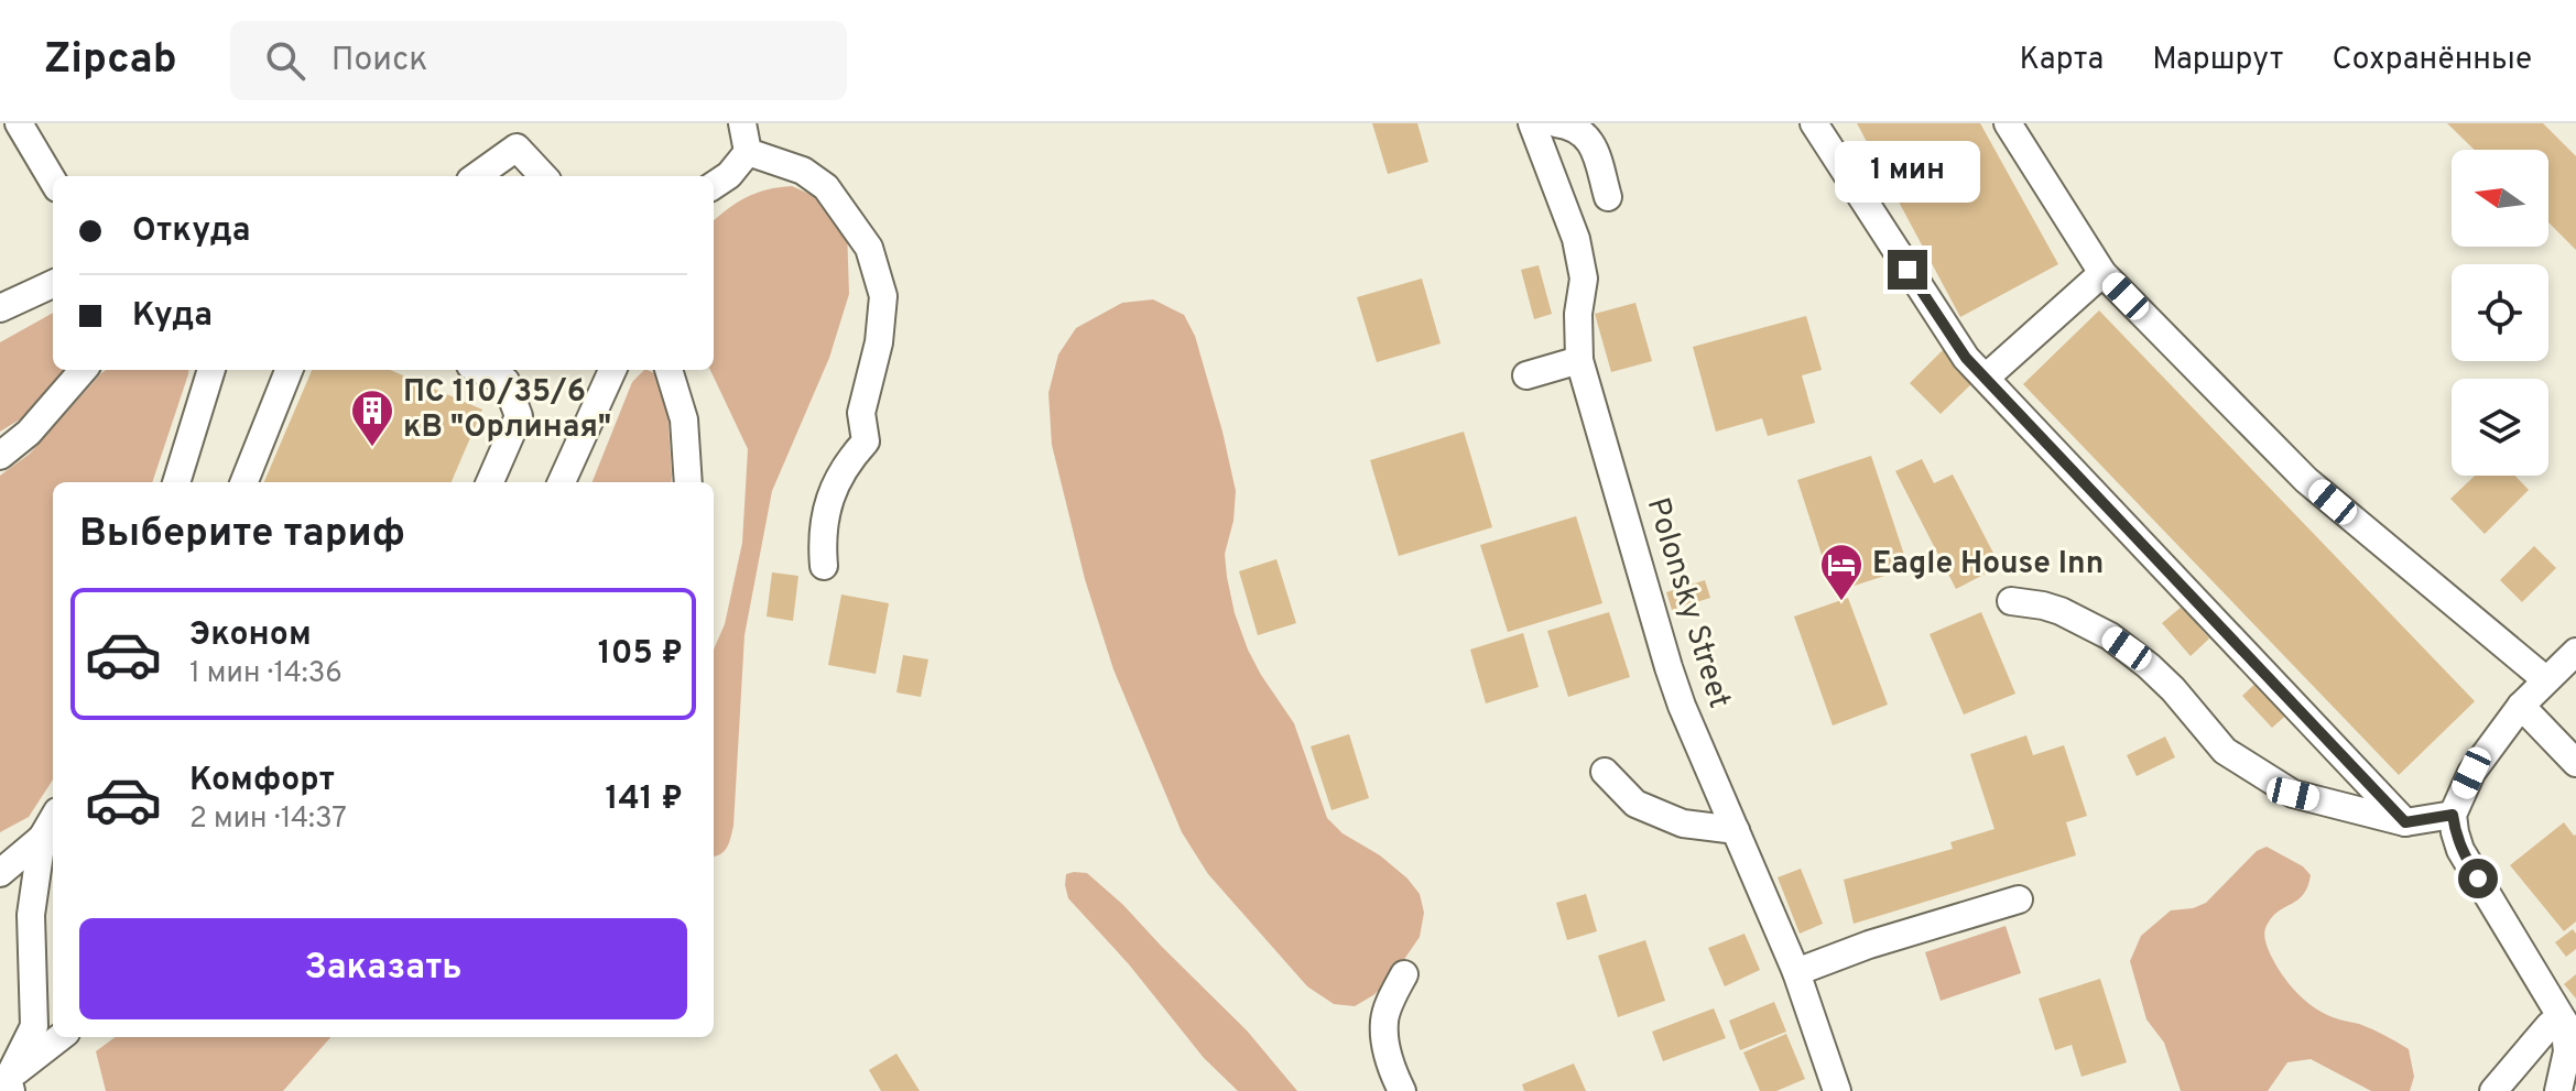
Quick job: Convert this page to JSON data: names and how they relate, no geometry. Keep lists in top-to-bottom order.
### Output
{
  "streets": {
    "lane": ["Polonsky Street"]
  },
  "places": {
    "building": ["ПС 110/35/6 кВ \"Орлиная\""],
    "hotel": ["Eagle House Inn"]
  },
  "north": "left",
  "page": {
    "header": "Zipcab",
    "search": "Поиск",
    "nav": ["Карта", "Маршрут", "Сохранённые"],
    "bubble": "1 мин",
    "banner": ["Откуда", "Куда"],
    "heading": "Выберите тариф",
    "list": [
      {
        "name": "Эконом",
        "note": "1 мин · 14:36",
        "value": "105 ₽"
      },
      {
        "name": "Комфорт",
        "note": "2 мин · 14:37",
        "value": "141 ₽"
      }
    ],
    "buttons": "Заказать"
  }
}
